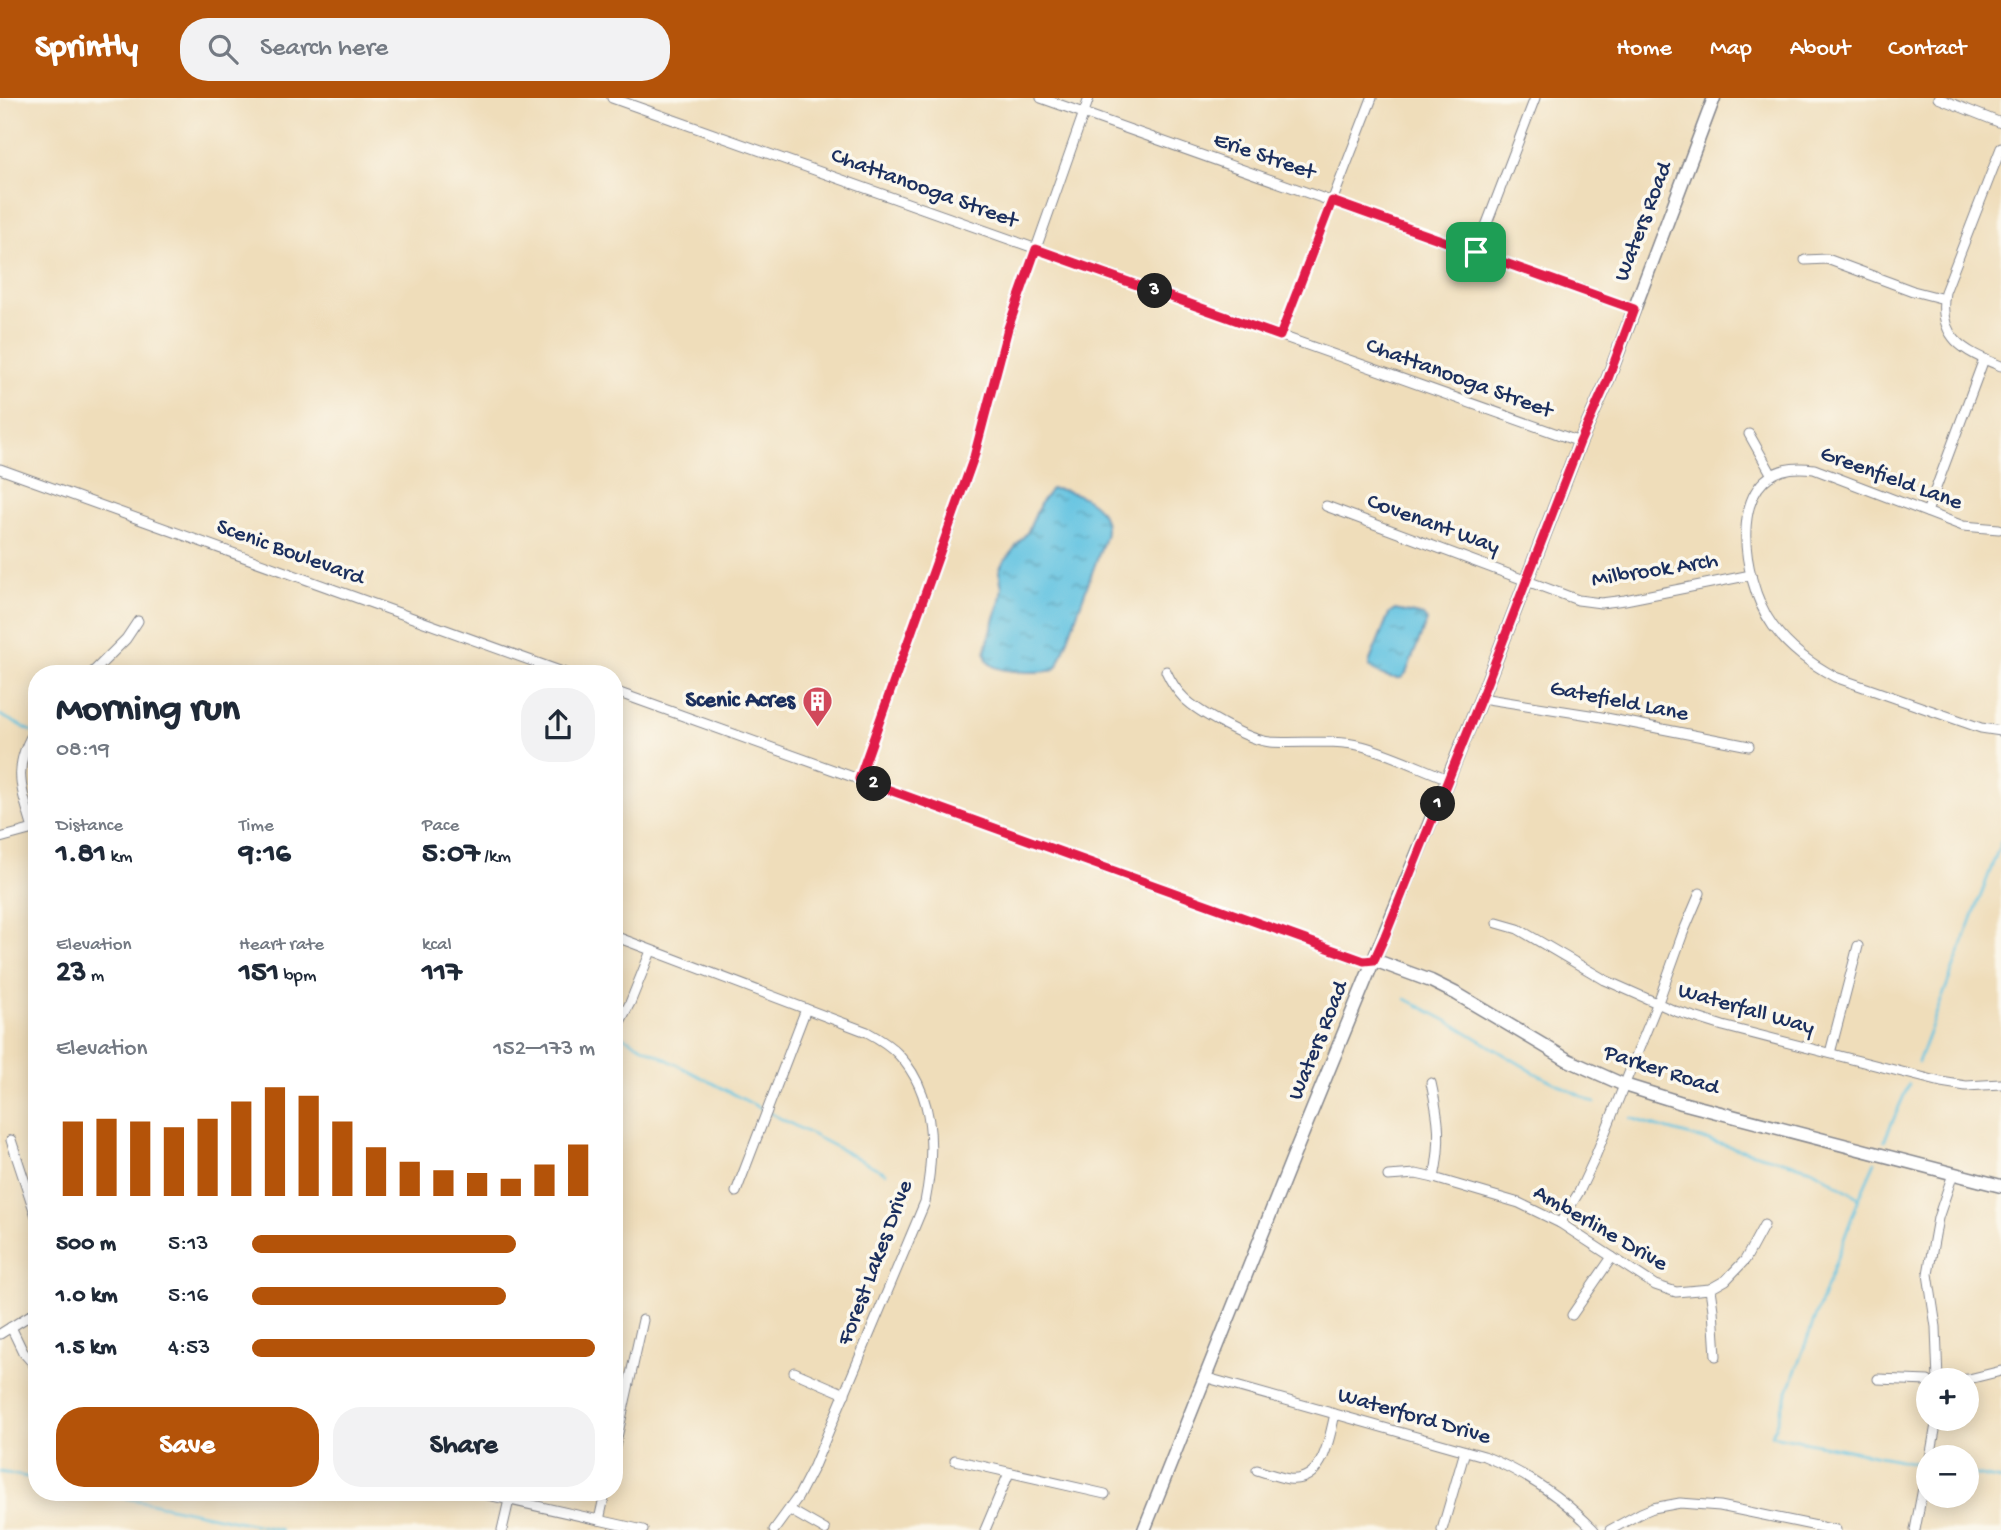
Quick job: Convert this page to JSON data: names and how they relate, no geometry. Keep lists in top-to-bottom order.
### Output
{
  "streets": {
    "street": [
      "Erie Street",
      "Chattanooga Street",
      "Waters Road",
      "Greenfield Lane",
      "Covenant Way",
      "Scenic Boulevard",
      "Milbrook Arch",
      "Gatefield Lane",
      "Waterfall Way",
      "Parker Road",
      "Amberline Drive",
      "Forest Lakes Drive",
      "Waterford Drive"
    ]
  },
  "crossings": [
    ["Erie Street", "Waters Road"],
    ["Chattanooga Street", "Waters Road"],
    ["Waters Road", "Covenant Way"],
    ["Waters Road", "Milbrook Arch"],
    ["Waters Road", "Gatefield Lane"],
    ["Waters Road", "Parker Road"],
    ["Waters Road", "Waterford Drive"],
    ["Covenant Way", "Milbrook Arch"]
  ],
  "places": {
    "building": ["Scenic Acres"]
  },
  "page": {
    "header": "Sprintly",
    "search": "Search here",
    "nav": [
      "Home",
      "Map",
      "About",
      "Contact"
    ],
    "pins": ["3", "2", "1"],
    "heading": ["Morning run", "08:19"],
    "stats": [
      ["Distance", "1.81 km"],
      ["Time", "9:16"],
      ["Pace", "5:07 /km"],
      ["Elevation", "23 m"],
      ["Heart rate", "151 bpm"],
      ["kcal", "117"]
    ],
    "chart": ["Elevation", "152–173 m"],
    "list": [
      {
        "name": "500 m",
        "note": "5:13"
      },
      {
        "name": "1.0 km",
        "note": "5:16"
      },
      {
        "name": "1.5 km",
        "note": "4:53"
      }
    ],
    "map_buttons": ["+", "−"],
    "buttons": ["Save", "Share"]
  }
}
